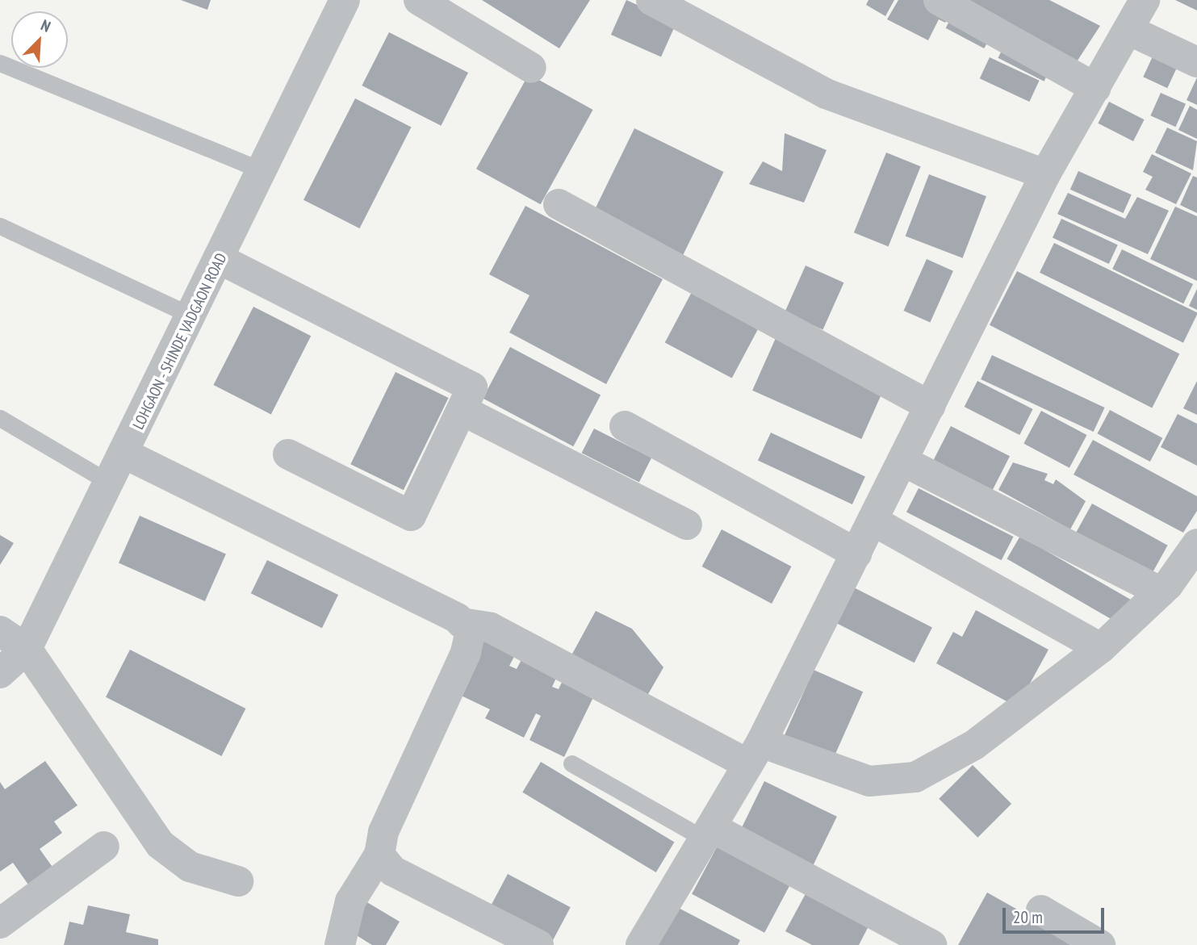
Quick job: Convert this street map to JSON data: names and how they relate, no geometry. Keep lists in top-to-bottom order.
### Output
{
  "streets": {
    "street": ["LOHGAON - SHINDE VADGAON ROAD"]
  },
  "scale_bar": "20 m",
  "north": "top right"
}
